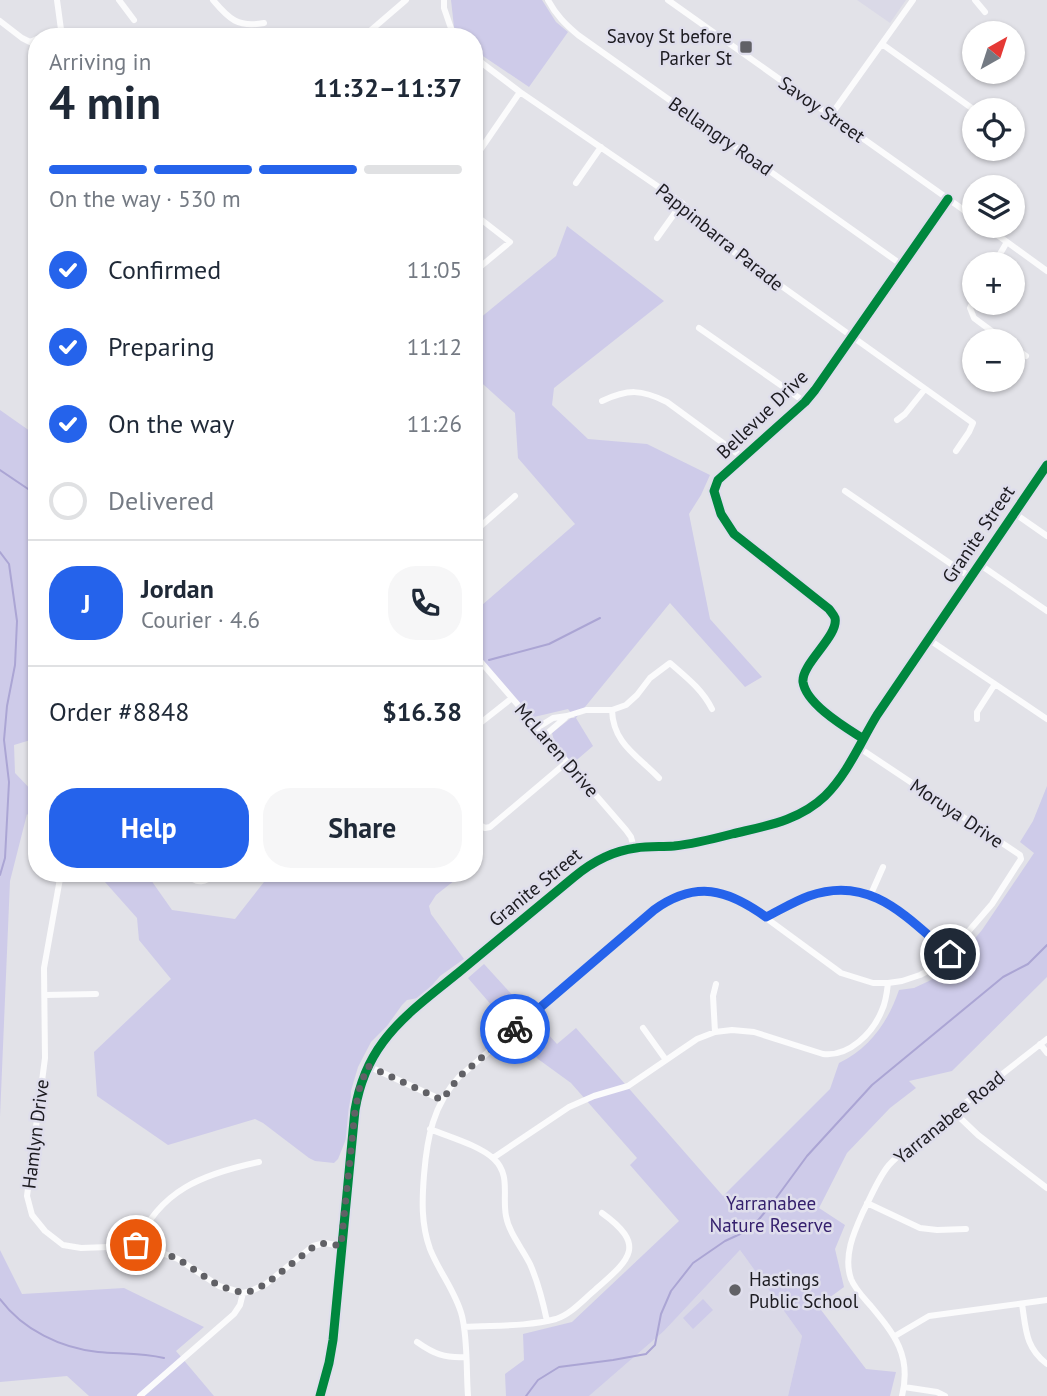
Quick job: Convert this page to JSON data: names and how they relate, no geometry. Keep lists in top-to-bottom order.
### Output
{
  "streets": {
    "street": [
      "Savoy Street",
      "Bellangry Road",
      "Pappinbarra Parade",
      "Bellevue Drive",
      "Granite Street",
      "McLaren Drive",
      "Moruya Drive",
      "Yarranabee Road",
      "Hamlyn Drive"
    ]
  },
  "crossings": [
    ["Savoy Street", "Bellevue Drive"],
    ["Bellangry Road", "Bellevue Drive"],
    ["Pappinbarra Parade", "Bellevue Drive"],
    ["Bellevue Drive", "Granite Street"],
    ["Granite Street", "McLaren Drive"],
    ["Granite Street", "Moruya Drive"]
  ],
  "parks": ["Yarranabee Nature Reserve"],
  "places": {
    "transit": ["Savoy St before Parker St"],
    "other": ["Hastings Public School"]
  },
  "north": "top right",
  "page": {
    "map_buttons": ["+", "−"],
    "heading": ["4 min", "Arriving in", "11:32–11:37"],
    "panel": [
      "Jordan",
      "Courier · 4.6",
      "Order #8848",
      "$16.38"
    ],
    "bar": "On the way · 530 m",
    "list": [
      ["Confirmed", "11:05"],
      ["Preparing", "11:12"],
      ["On the way", "11:26"],
      "Delivered"
    ],
    "round": "J",
    "buttons": ["Help", "Share"]
  }
}
